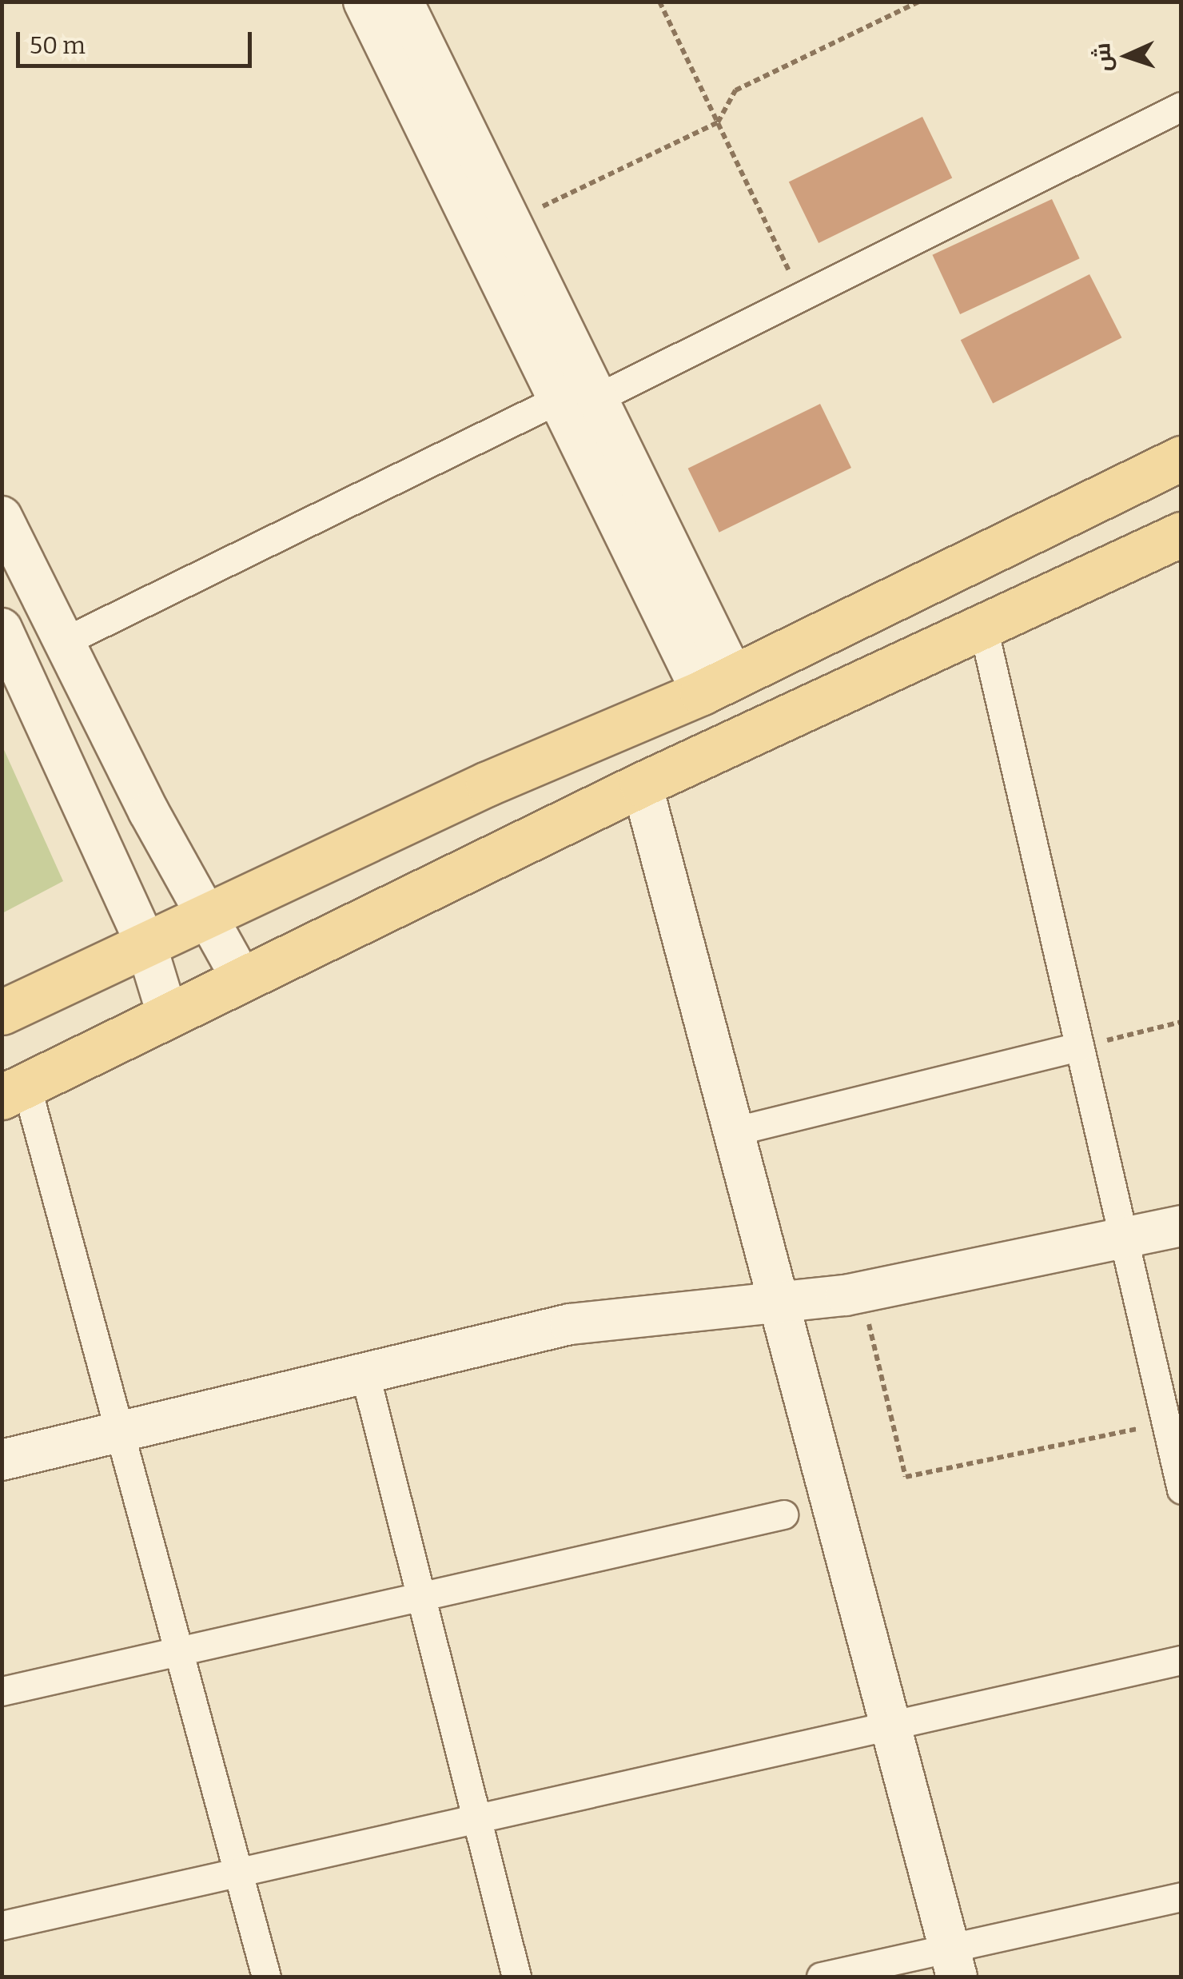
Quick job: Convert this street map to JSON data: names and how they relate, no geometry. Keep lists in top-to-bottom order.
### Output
{
  "scale_bar": "50 m",
  "north": "left"
}
